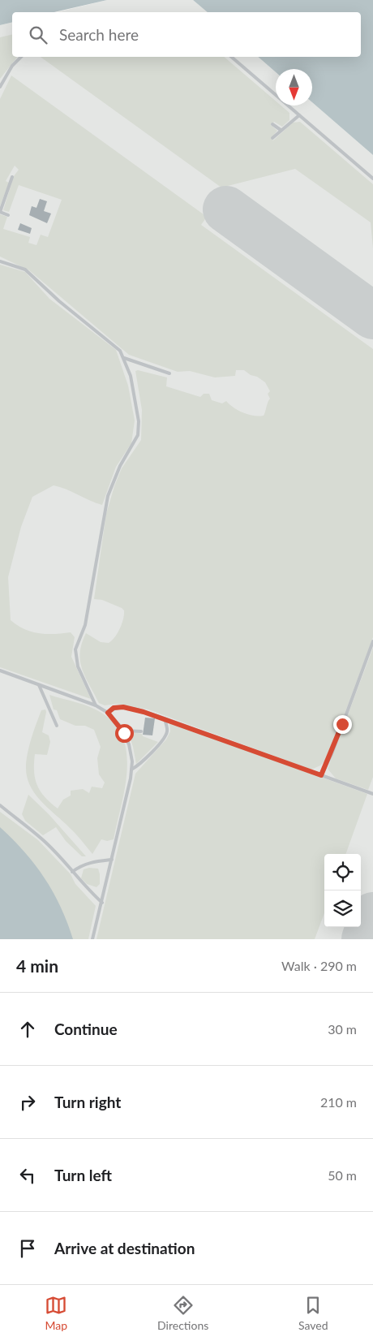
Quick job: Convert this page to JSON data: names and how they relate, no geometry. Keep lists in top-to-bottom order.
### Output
{
  "north": "bottom",
  "page": {
    "search": "Search here",
    "heading": ["4 min", "Walk · 290 m"],
    "list": [
      ["Continue", "30 m"],
      ["Turn right", "210 m"],
      ["Turn left", "50 m"],
      "Arrive at destination"
    ],
    "nav": ["Map", "Directions", "Saved"]
  }
}
